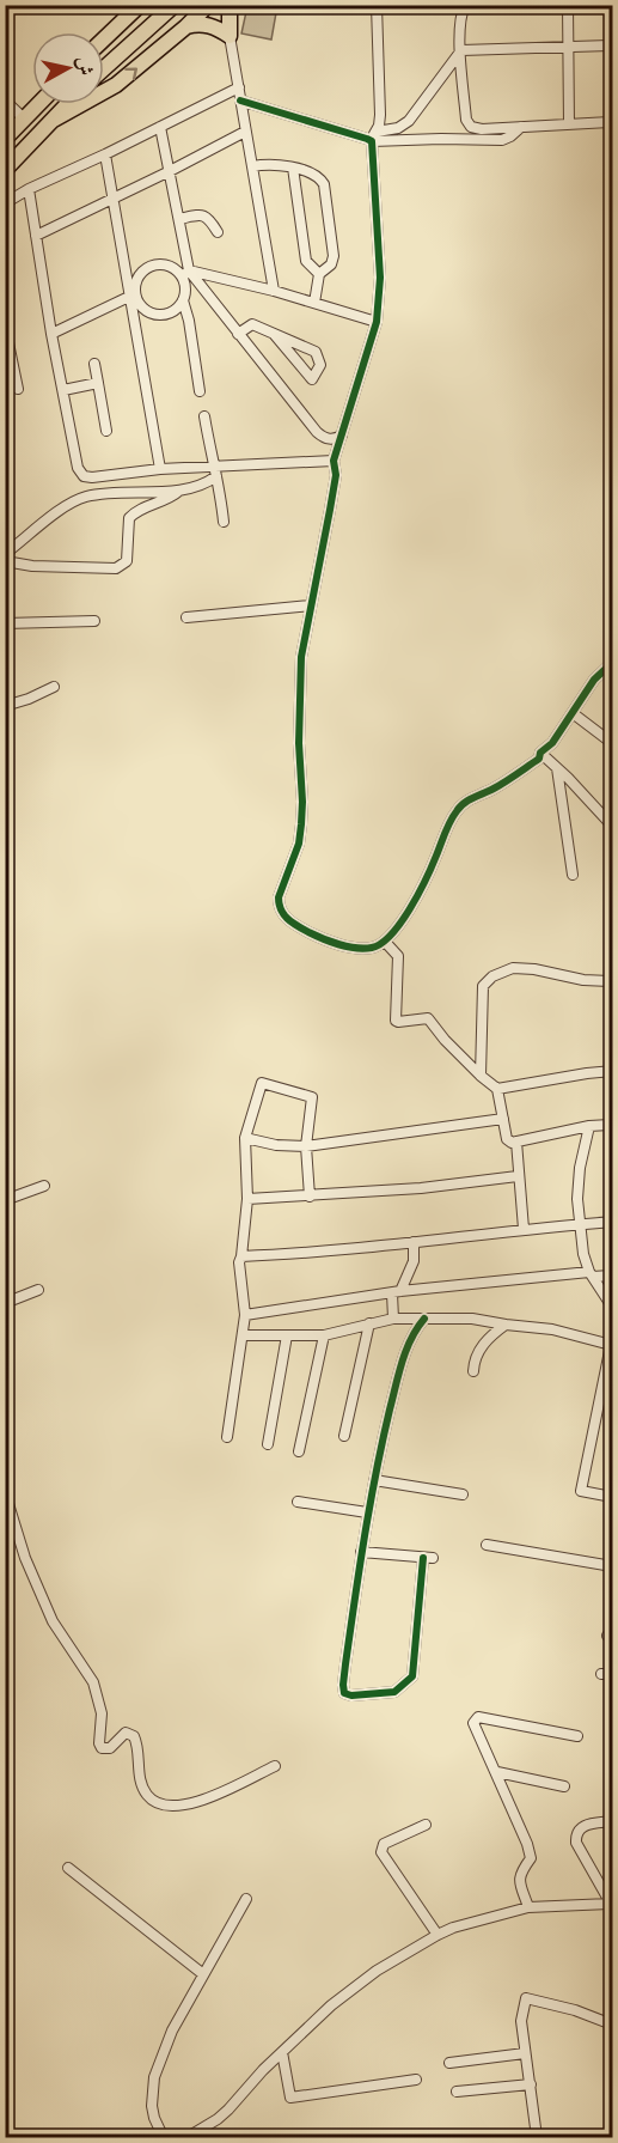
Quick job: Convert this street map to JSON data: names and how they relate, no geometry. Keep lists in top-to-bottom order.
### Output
{
  "north": "right"
}
